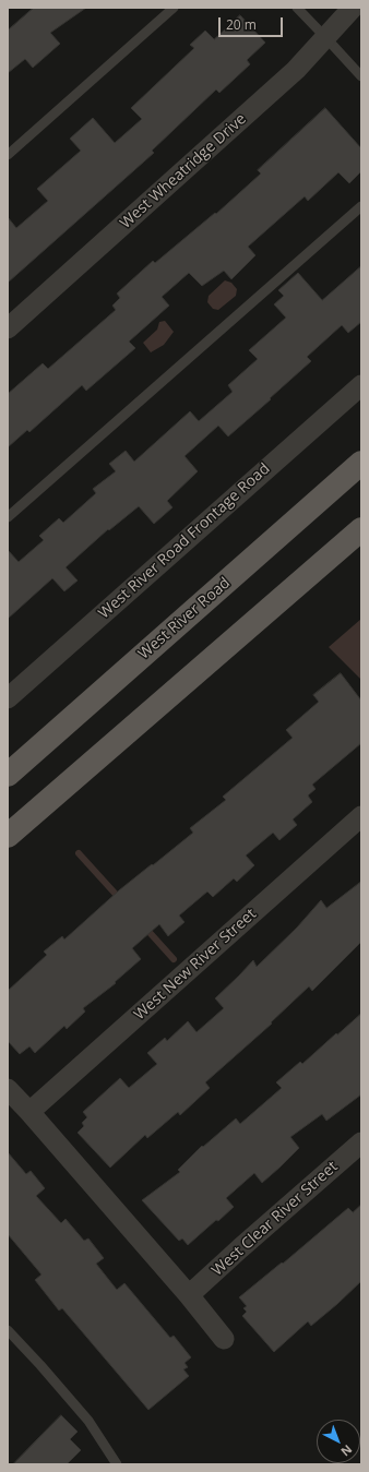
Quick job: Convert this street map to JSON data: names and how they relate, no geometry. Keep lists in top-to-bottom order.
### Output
{
  "streets": {
    "main road": ["West River Road"],
    "street": [
      "West Wheatridge Drive",
      "West River Road Frontage Road",
      "West New River Street",
      "West Clear River Street"
    ]
  },
  "scale_bar": "20 m",
  "north": "bottom right"
}
